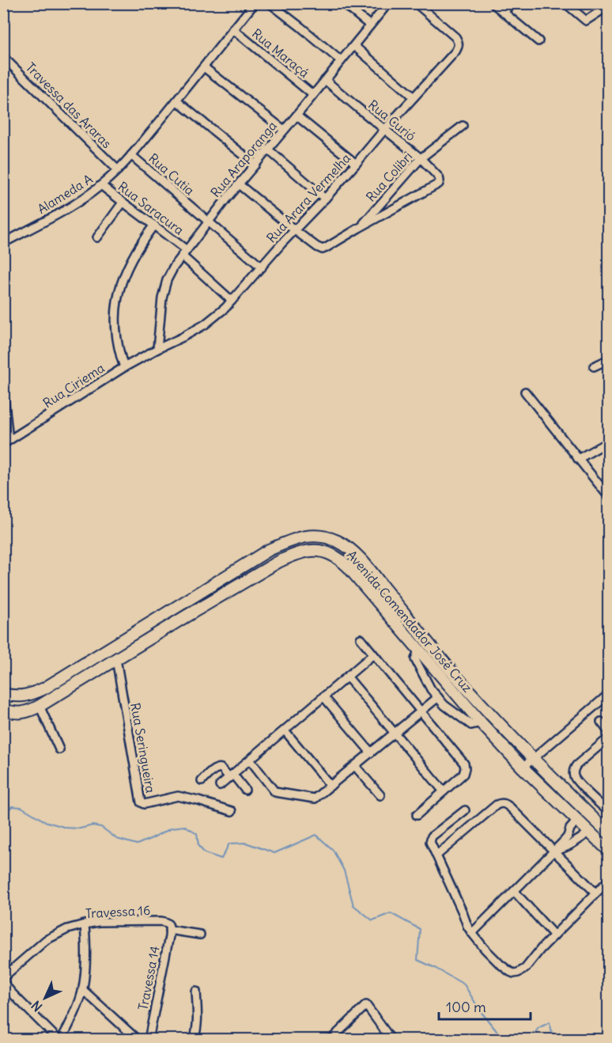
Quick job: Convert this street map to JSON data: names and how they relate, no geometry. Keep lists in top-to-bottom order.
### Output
{
  "streets": {
    "street": [
      "Rua Maraçá",
      "Travessa das Araras",
      "Rua Curió",
      "Rua Araporanga",
      "Rua Cutia",
      "Rua Colibri",
      "Alameda A",
      "Rua Arara Vermelha",
      "Rua Saracura",
      "Rua Ciriema",
      "Avenida Comendador José Cruz",
      "Rua Seringueira",
      "Travessa 16",
      "Travessa 14"
    ]
  },
  "crossings": [
    ["Rua Maraçá", "Rua Araporanga"],
    ["Rua Maraçá", "Alameda A"],
    ["Travessa das Araras", "Alameda A"],
    ["Rua Curió", "Rua Araporanga"],
    ["Rua Curió", "Rua Colibri"],
    ["Rua Curió", "Rua Arara Vermelha"],
    ["Rua Araporanga", "Rua Cutia"],
    ["Rua Araporanga", "Rua Arara Vermelha"],
    ["Rua Araporanga", "Rua Saracura"],
    ["Rua Araporanga", "Rua Ciriema"],
    ["Rua Cutia", "Alameda A"],
    ["Rua Cutia", "Rua Arara Vermelha"],
    ["Rua Colibri", "Rua Arara Vermelha"],
    ["Alameda A", "Rua Saracura"],
    ["Rua Arara Vermelha", "Rua Saracura"],
    ["Rua Arara Vermelha", "Rua Ciriema"],
    ["Avenida Comendador José Cruz", "Rua Seringueira"],
    ["Travessa 16", "Travessa 14"]
  ],
  "scale_bar": "100 m",
  "north": "bottom left"
}
